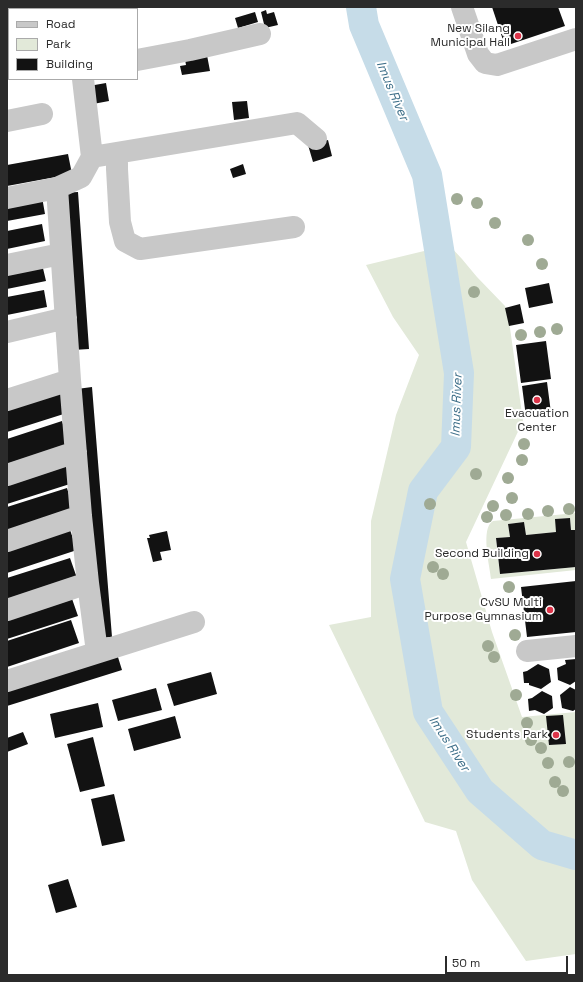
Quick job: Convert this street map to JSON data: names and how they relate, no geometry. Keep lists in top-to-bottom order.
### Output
{
  "water": ["Imus River"],
  "places": [
    "New Silang Municipal Hall",
    "Evacuation Center",
    "Second Building",
    "CvSU Multi Purpose Gymnasium",
    "Students Park"
  ],
  "legend": ["Road", "Park", "Building"],
  "scale_bar": "50 m"
}
